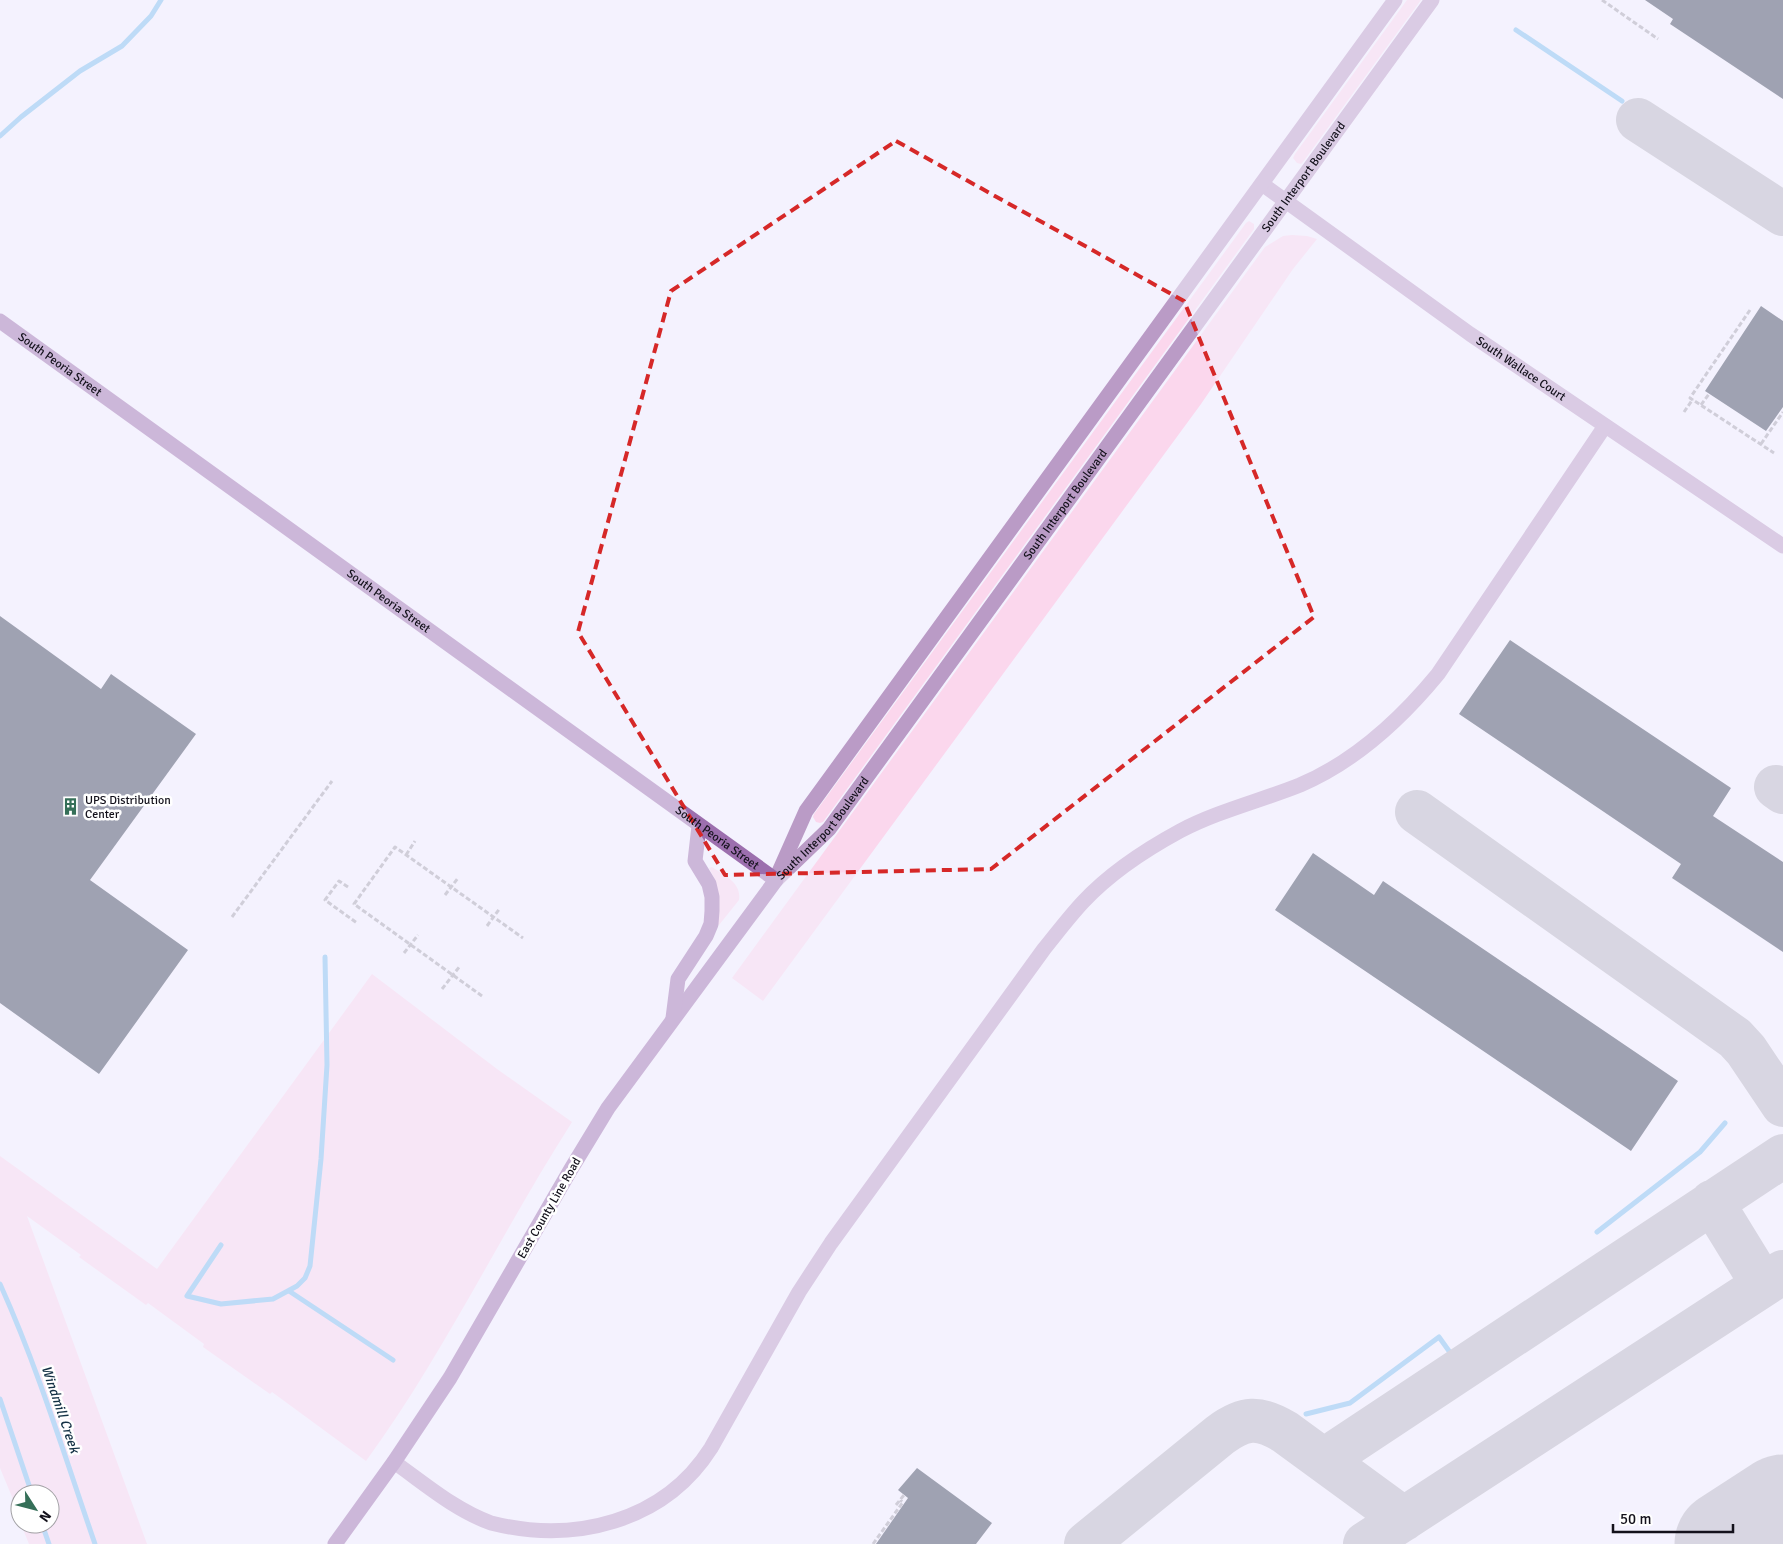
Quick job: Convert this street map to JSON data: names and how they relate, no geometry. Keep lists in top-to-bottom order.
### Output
{
  "streets": {
    "main road": ["South Peoria Street", "East County Line Road"],
    "street": ["South Interport Boulevard", "South Wallace Court"]
  },
  "crossings": [
    ["South Interport Boulevard", "South Peoria Street"],
    ["South Interport Boulevard", "South Wallace Court"],
    ["South Interport Boulevard", "East County Line Road"],
    ["South Peoria Street", "East County Line Road"]
  ],
  "water": ["Windmill Creek"],
  "places": {
    "building": ["UPS Distribution Center"]
  },
  "scale_bar": "50 m",
  "north": "bottom right"
}
